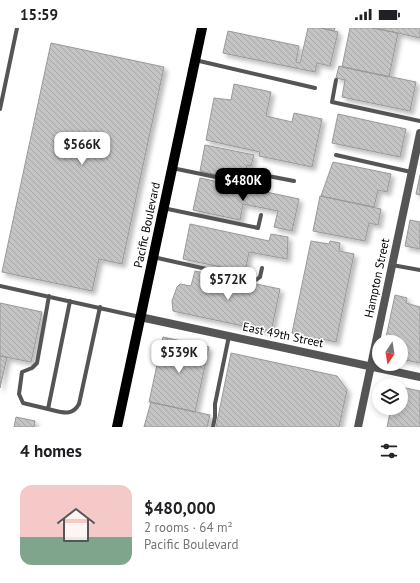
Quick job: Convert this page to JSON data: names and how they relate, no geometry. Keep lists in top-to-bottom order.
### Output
{
  "streets": {
    "main road": ["Pacific Boulevard"],
    "street": ["Hampton Street", "East 49th Street"]
  },
  "crossings": [
    ["Pacific Boulevard", "East 49th Street"],
    ["Hampton Street", "East 49th Street"]
  ],
  "north": "bottom",
  "page": {
    "status": "15:59",
    "price": [
      "$566K",
      "$480K",
      "$572K",
      "$539K"
    ],
    "heading": "4 homes",
    "list": [
      {
        "name": "$480,000",
        "note": "2 rooms · 64 m² · Pacific Boulevard"
      }
    ]
  }
}
